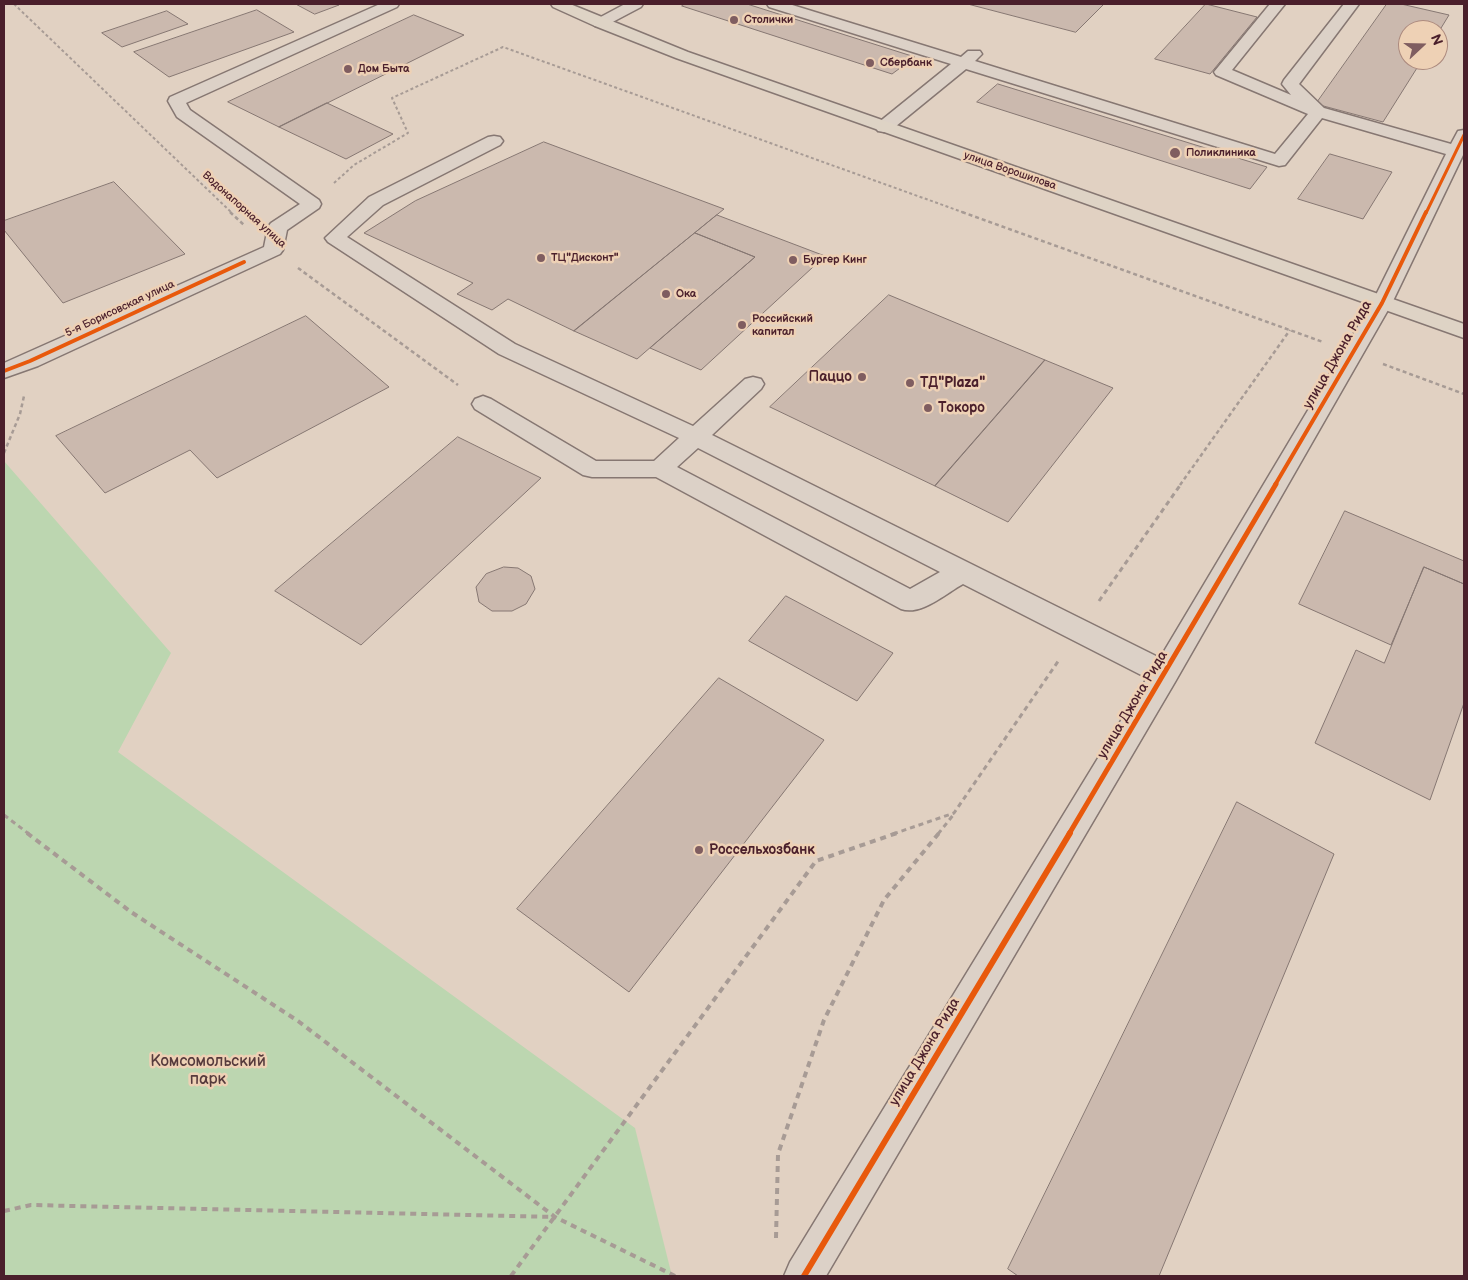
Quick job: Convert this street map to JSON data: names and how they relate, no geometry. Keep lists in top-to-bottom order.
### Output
{
  "streets": {
    "main road": ["улица Ворошилова"],
    "street": ["5-я Борисовская улица", "улица Джона Рида"],
    "path": ["Водонапорная улица"]
  },
  "crossings": [
    ["улица Ворошилова", "улица Джона Рида"],
    ["Водонапорная улица", "5-я Борисовская улица"]
  ],
  "parks": ["Комсомольский парк"],
  "places": [
    "Столички",
    "Сбербанк",
    "Дом Быта",
    "Поликлиника",
    "ТЦ\"Дисконт\"",
    "Бургер Кинг",
    "Ока",
    "Российский капитал",
    "Паццо",
    "ТД\"Plaza\"",
    "Токоро",
    "Россельхозбанк"
  ],
  "north": "right"
}
